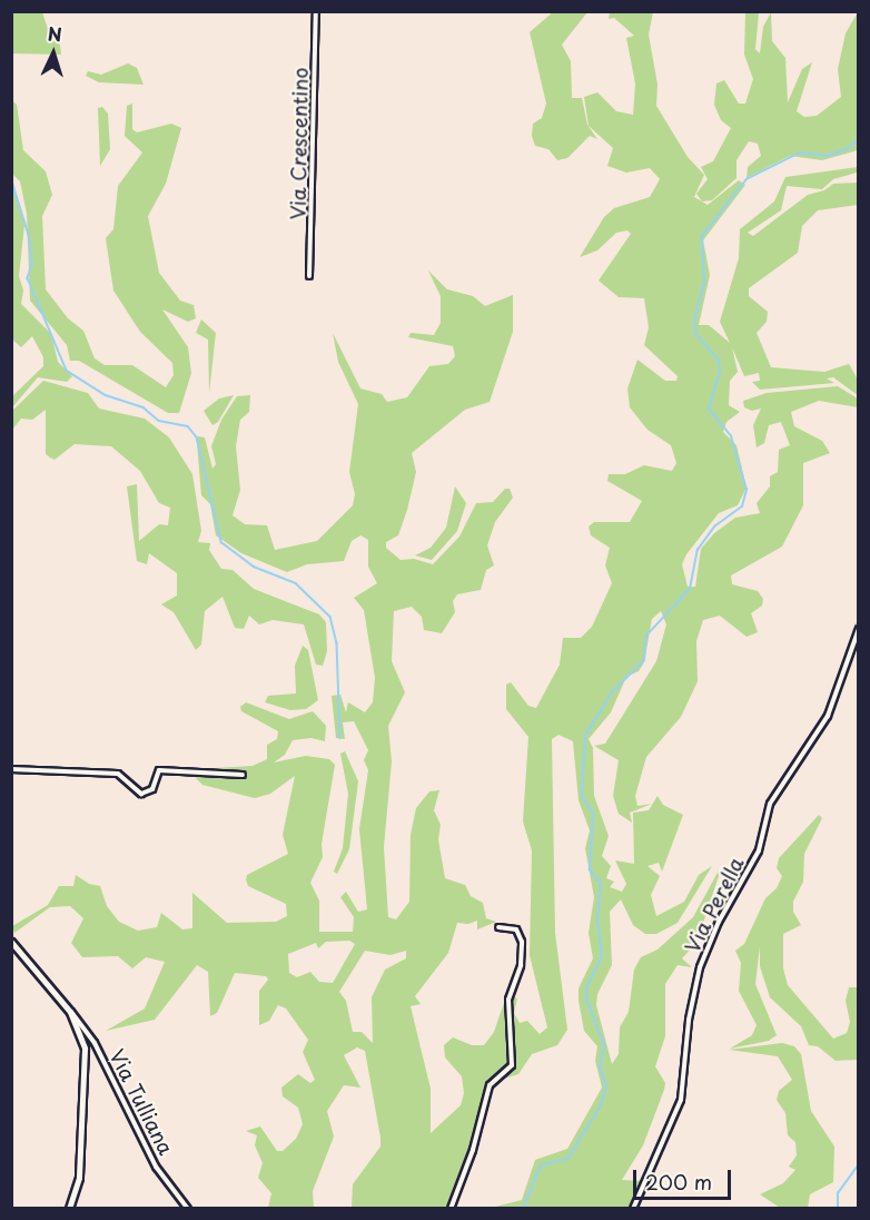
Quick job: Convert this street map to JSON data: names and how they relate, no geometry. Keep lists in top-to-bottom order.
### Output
{
  "streets": {
    "street": ["Via Crescentino", "Via Perella", "Via Tulliana"]
  },
  "scale_bar": "200 m",
  "north": "top"
}
